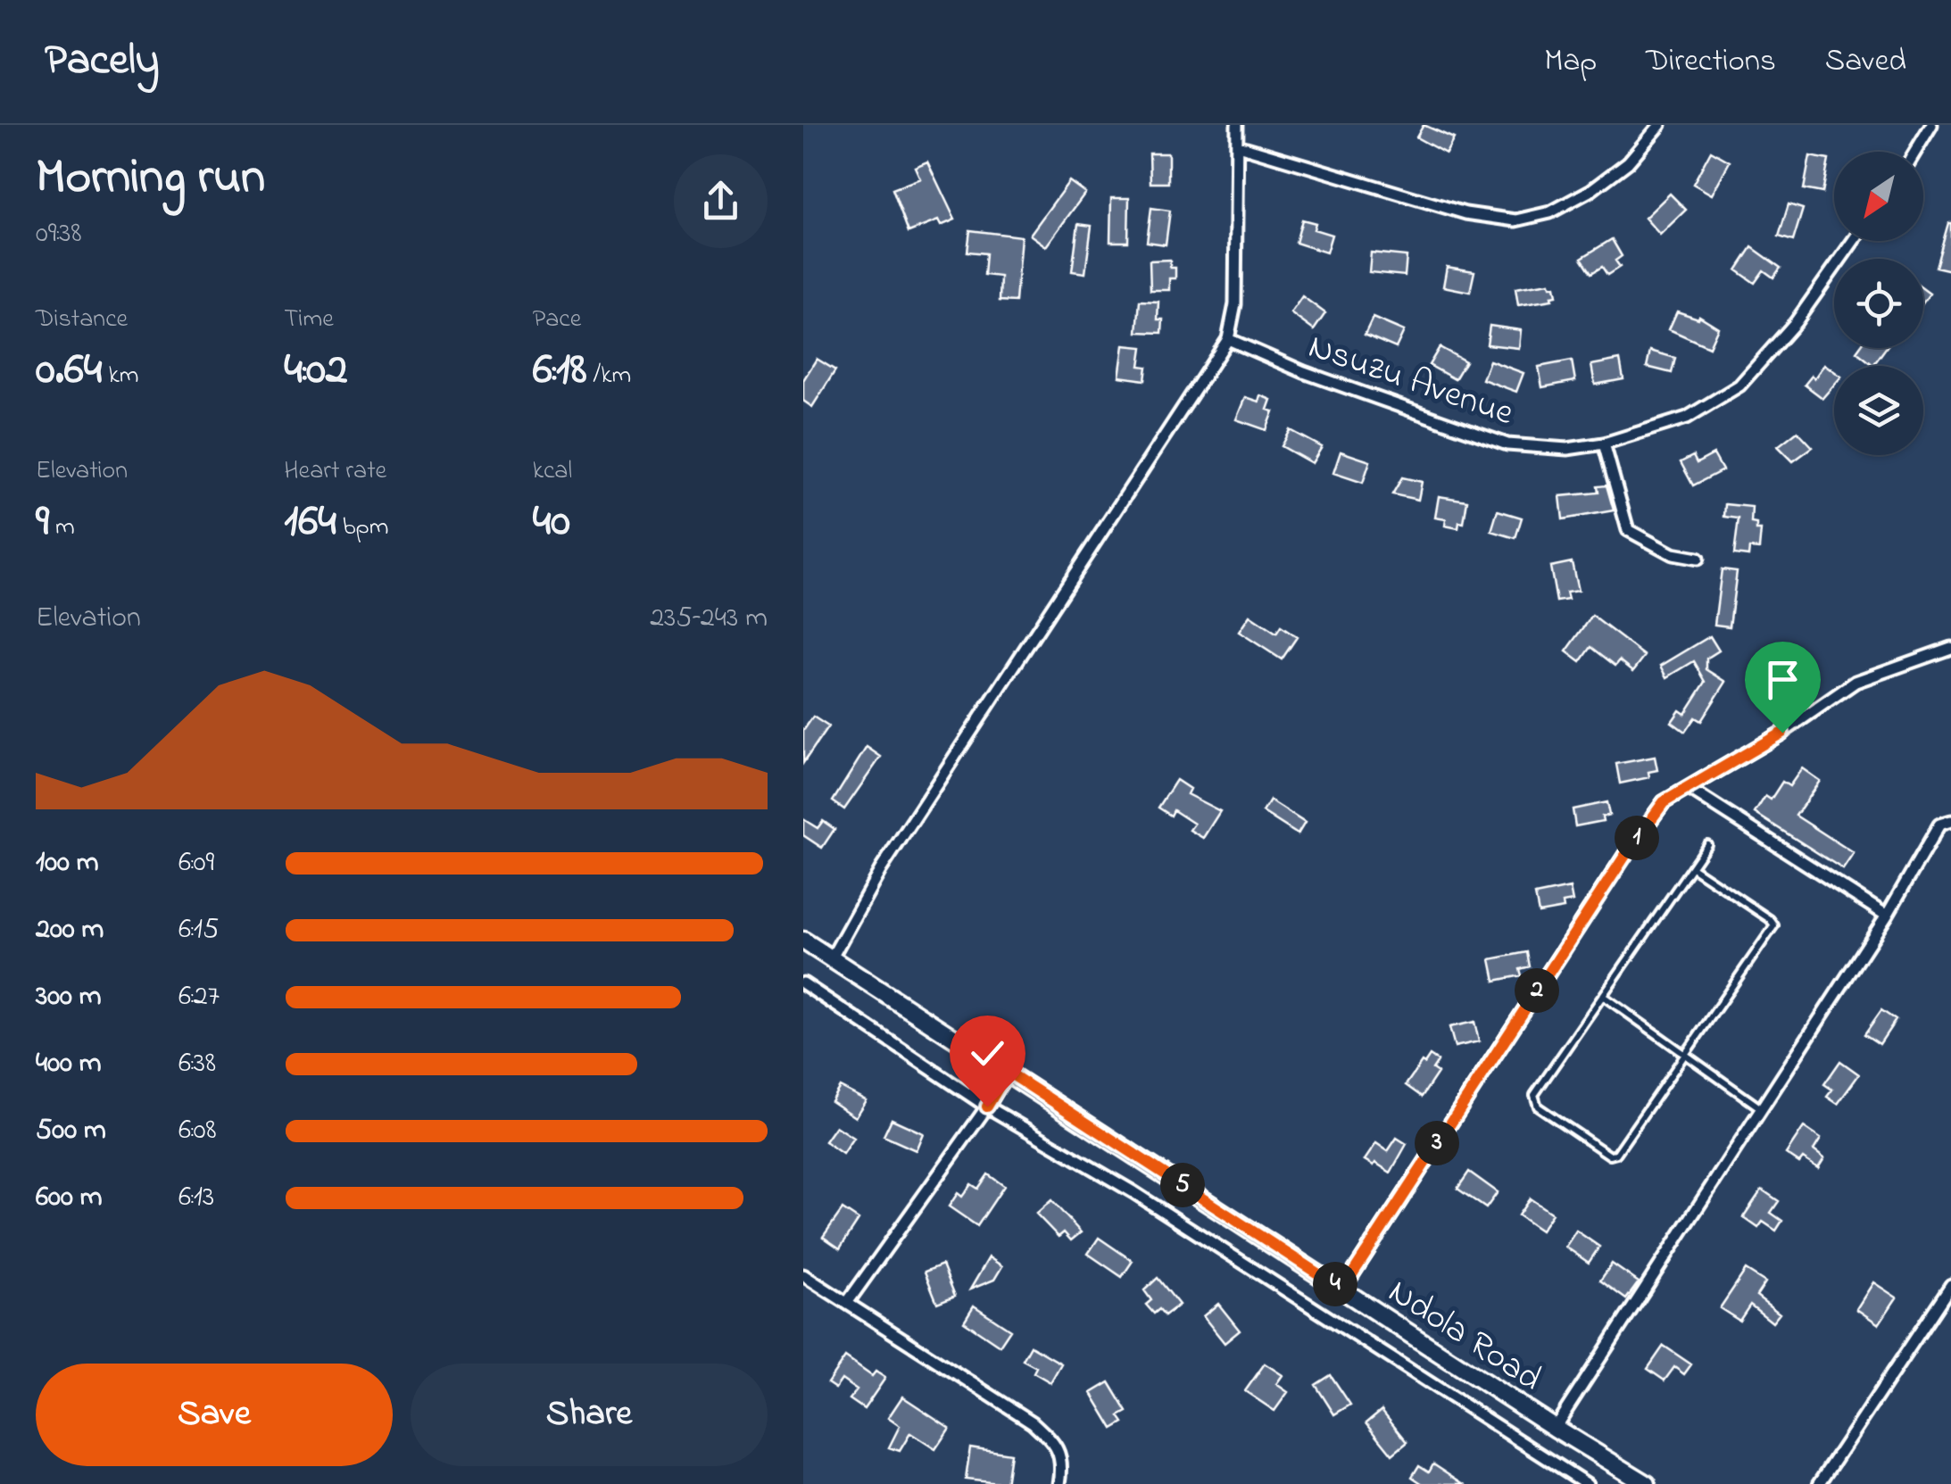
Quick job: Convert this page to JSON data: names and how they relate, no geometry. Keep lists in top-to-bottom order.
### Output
{
  "streets": {
    "main road": ["Ndola Road"],
    "street": ["Nsuzu Avenue"]
  },
  "north": "bottom left",
  "page": {
    "header": "Pacely",
    "nav": ["Map", "Directions", "Saved"],
    "heading": ["Morning run", "09:38"],
    "stats": [
      ["Distance", "0.64 km"],
      ["Time", "4:02"],
      ["Pace", "6:18 /km"],
      ["Elevation", "9 m"],
      ["Heart rate", "164 bpm"],
      ["kcal", "40"]
    ],
    "chart": ["Elevation", "235–243 m"],
    "pins": [
      "1",
      "2",
      "3",
      "5",
      "4"
    ],
    "list": [
      {
        "name": "100 m",
        "note": "6:09"
      },
      {
        "name": "200 m",
        "note": "6:15"
      },
      {
        "name": "300 m",
        "note": "6:27"
      },
      {
        "name": "400 m",
        "note": "6:38"
      },
      {
        "name": "500 m",
        "note": "6:08"
      },
      {
        "name": "600 m",
        "note": "6:13"
      }
    ],
    "buttons": ["Save", "Share"]
  }
}
